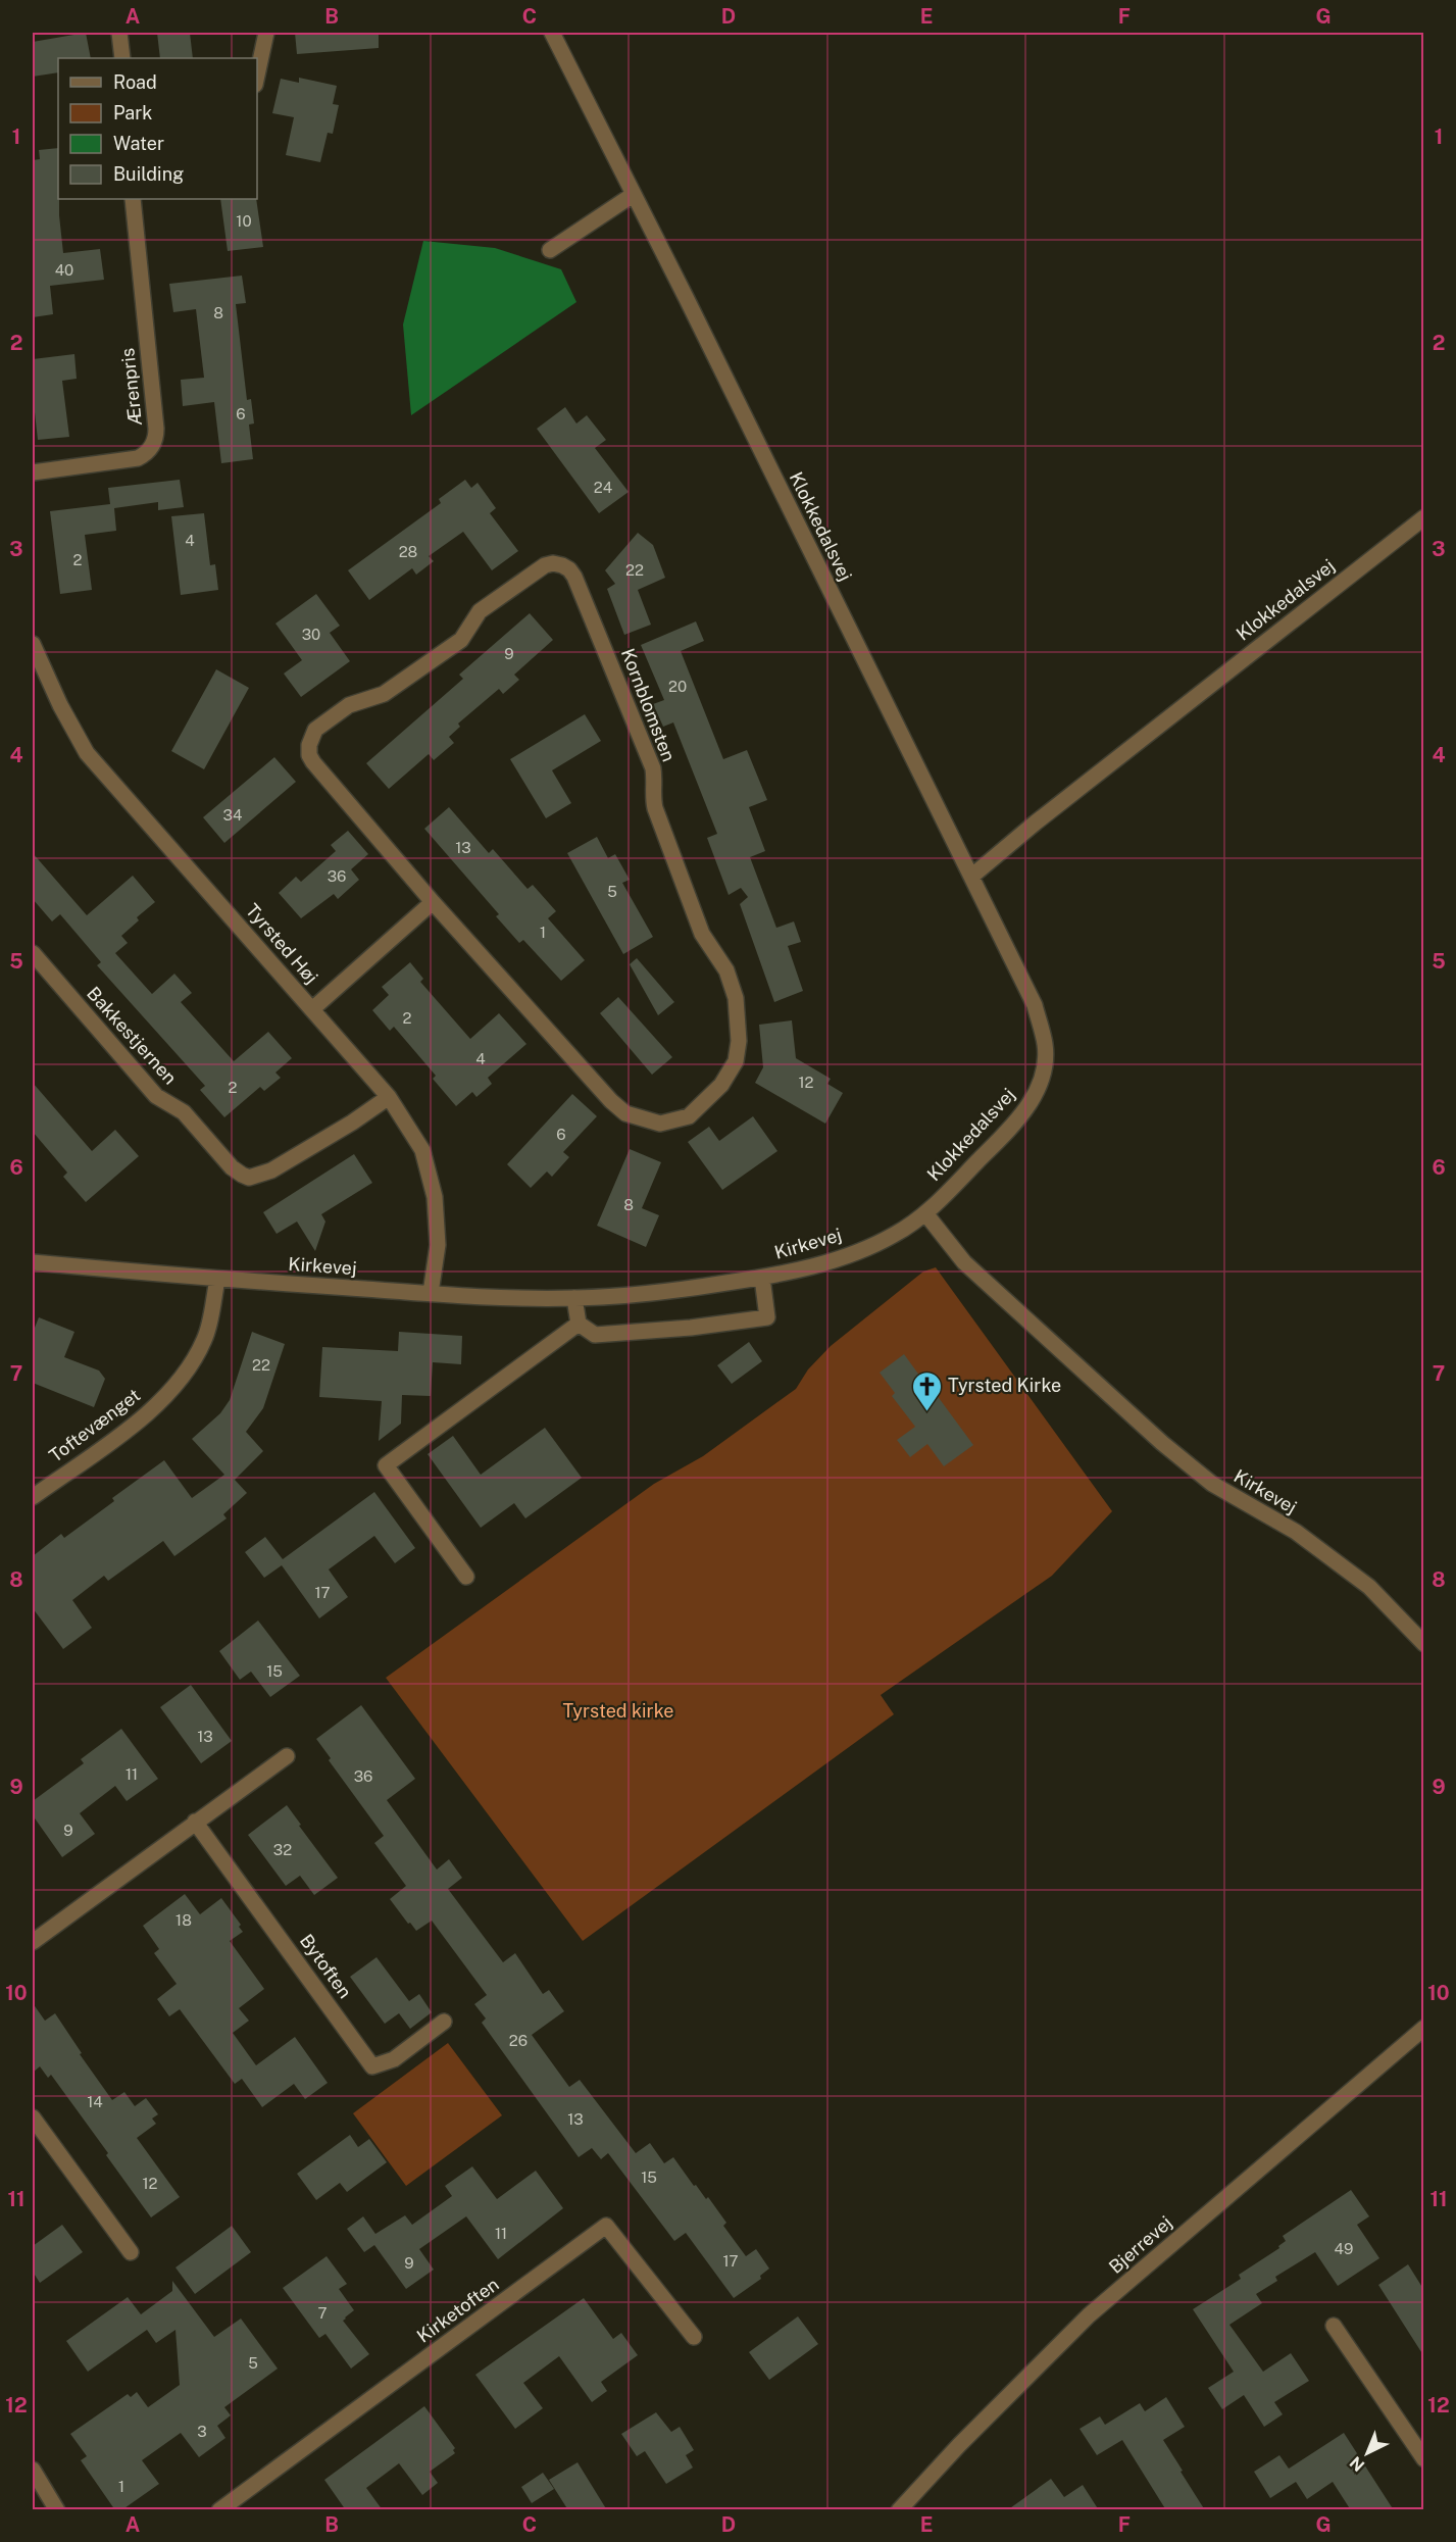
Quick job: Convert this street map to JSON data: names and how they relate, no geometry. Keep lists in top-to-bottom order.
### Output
{
  "streets": {
    "street": [
      "Ærenpris",
      "Klokkedalsvej",
      "Kornblomsten",
      "Tyrsted Høj",
      "Bakkestjernen",
      "Kirkevej",
      "Toftevænget",
      "Bytoften",
      "Bjerrevej",
      "Kirketoften"
    ]
  },
  "crossings": [
    ["Klokkedalsvej", "Kirkevej"],
    ["Tyrsted Høj", "Bakkestjernen"],
    ["Tyrsted Høj", "Kirkevej"],
    ["Kirkevej", "Toftevænget"]
  ],
  "parks": ["Tyrsted kirke"],
  "places": {
    "church": ["Tyrsted Kirke"]
  },
  "house_numbers": [
    "10",
    "40",
    "8",
    "6",
    "24",
    "4",
    "28",
    "2",
    "22",
    "30",
    "9",
    "20",
    "34",
    "13",
    "36",
    "5",
    "1",
    "2",
    "4",
    "12",
    "2",
    "6",
    "8",
    "22",
    "17",
    "15",
    "13",
    "11",
    "36",
    "9",
    "32",
    "18",
    "26",
    "14",
    "13",
    "15",
    "12",
    "11",
    "49",
    "17",
    "9",
    "7",
    "5",
    "3",
    "1"
  ],
  "legend": [
    "Road",
    "Park",
    "Water",
    "Building"
  ],
  "north": "bottom left",
  "grid": {
    "columns": [
      "A",
      "B",
      "C",
      "D",
      "E",
      "F",
      "G"
    ],
    "rows": [
      "1",
      "2",
      "3",
      "4",
      "5",
      "6",
      "7",
      "8",
      "9",
      "10",
      "11",
      "12"
    ]
  }
}
